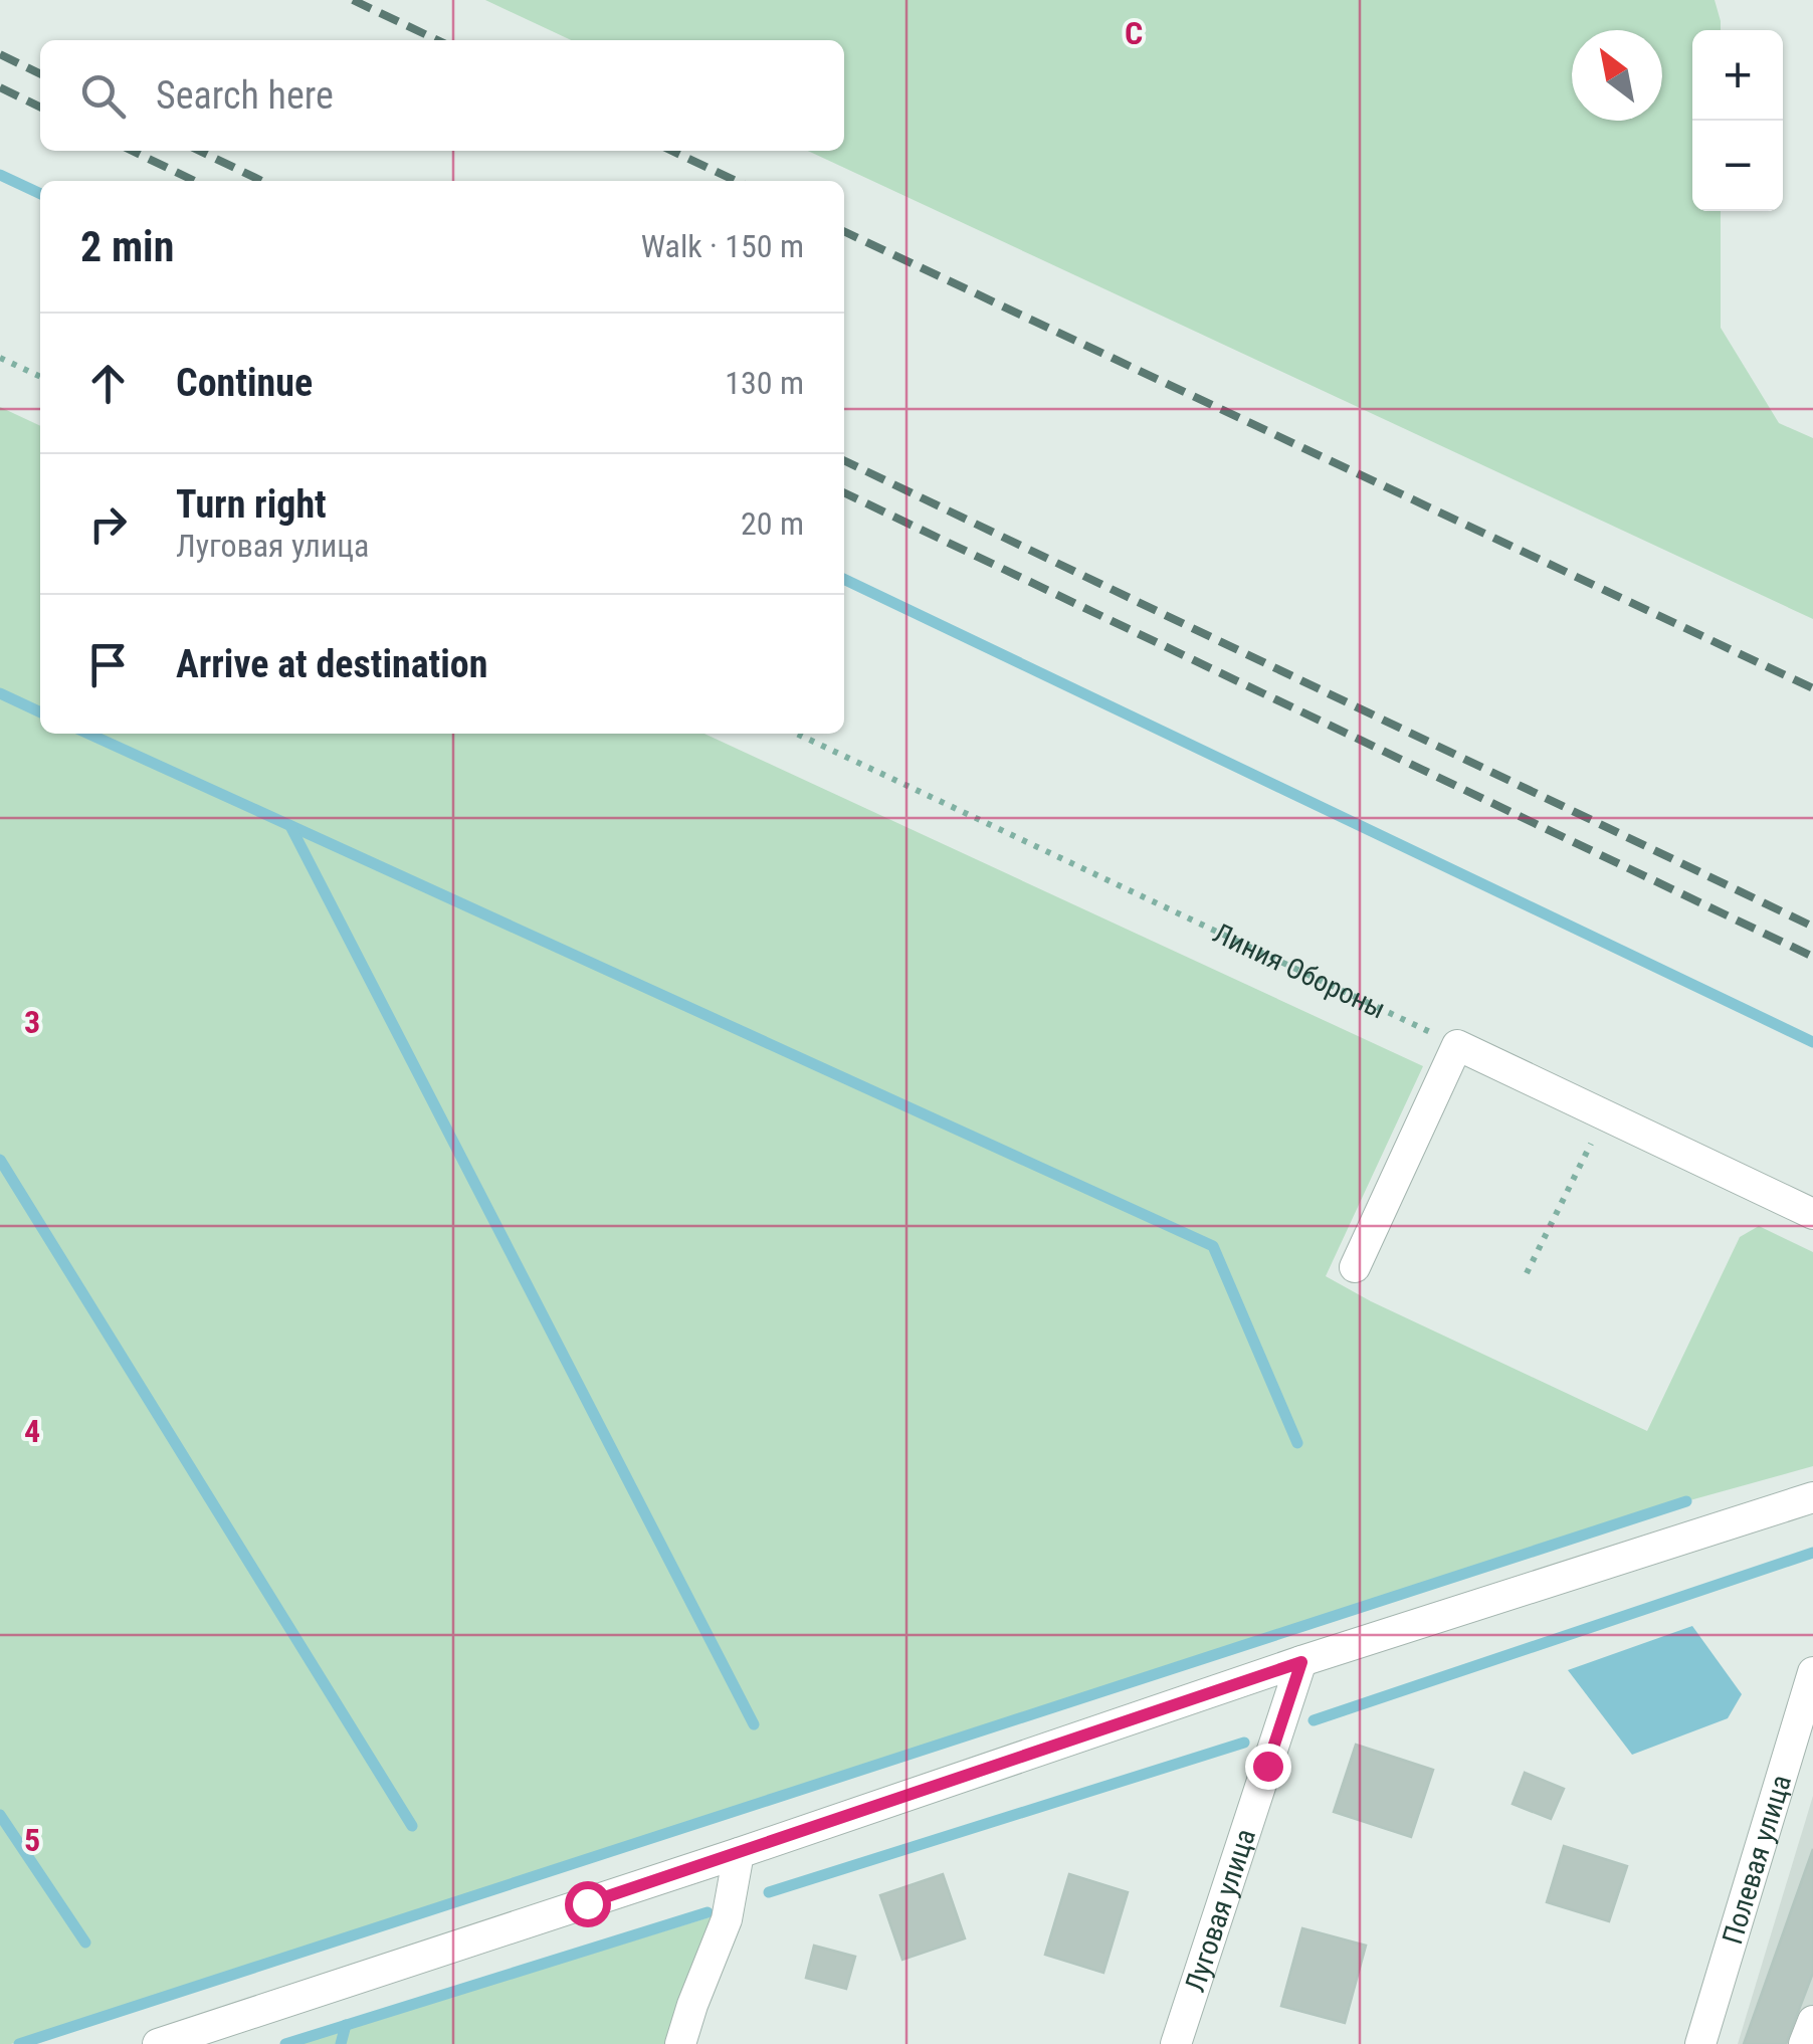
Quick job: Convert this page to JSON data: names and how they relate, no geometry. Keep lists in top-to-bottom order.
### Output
{
  "streets": {
    "street": ["Полевая улица", "Луговая улица"],
    "path": ["Линия Обороны"]
  },
  "north": "top left",
  "page": {
    "map_buttons": ["+", "−"],
    "search": "Search here",
    "heading": ["2 min", "Walk · 150 m"],
    "list": [
      ["Continue", "130 m"],
      ["Turn right", "Луговая улица", "20 m"],
      "Arrive at destination"
    ]
  },
  "grid": {
    "columns": ["C"],
    "rows": ["3", "4", "5"]
  }
}
